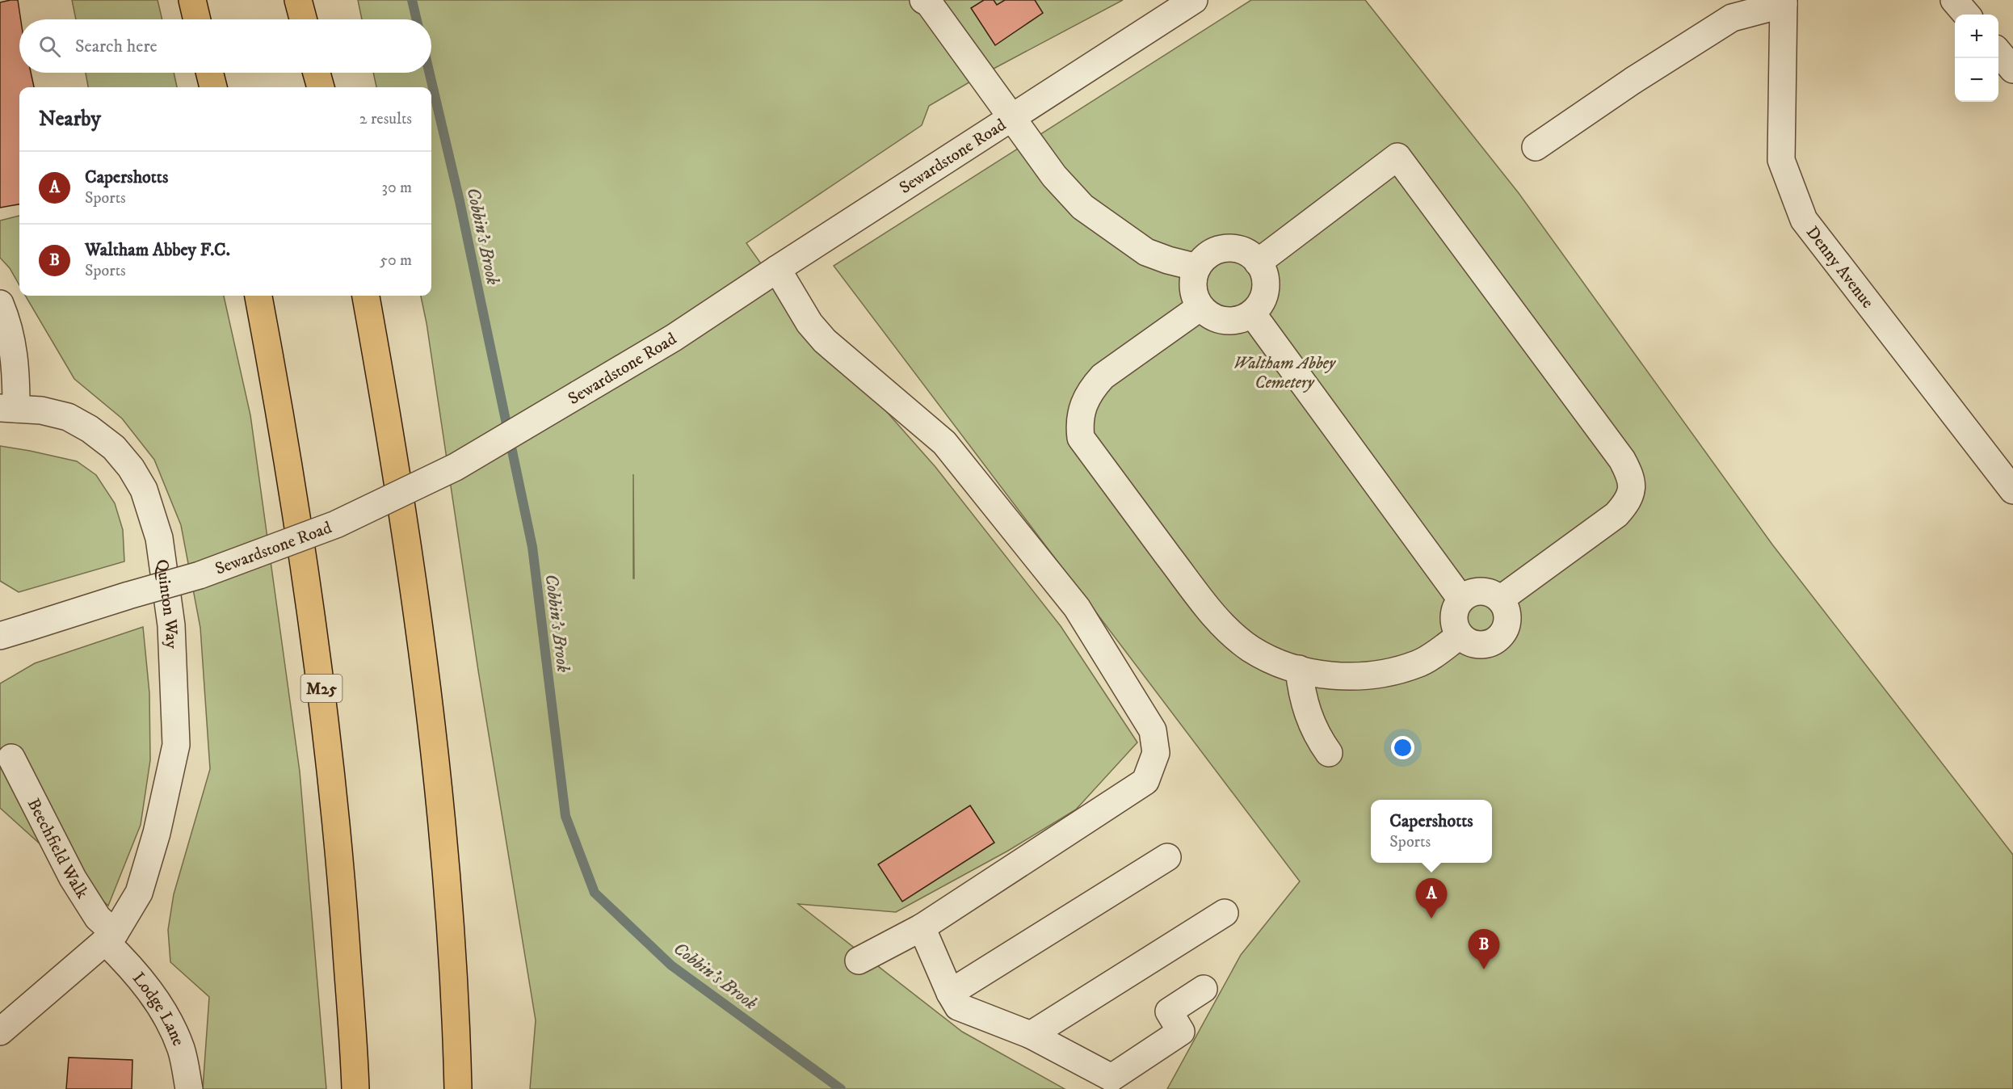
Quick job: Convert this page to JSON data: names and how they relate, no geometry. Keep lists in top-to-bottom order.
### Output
{
  "streets": {
    "highway": ["M25"],
    "street": [
      "Sewardstone Road",
      "Denny Avenue",
      "Quinton Way",
      "Beechfield Walk",
      "Lodge Lane"
    ]
  },
  "crossings": [
    ["Quinton Way", "Beechfield Walk"],
    ["Quinton Way", "Lodge Lane"],
    ["Beechfield Walk", "Lodge Lane"]
  ],
  "water": ["Cobbin's Brook"],
  "parks": ["Waltham Abbey Cemetery"],
  "page": {
    "map_buttons": ["+", "−"],
    "search": "Search here",
    "heading": ["Nearby", "2 results"],
    "list": [
      {
        "mark": "A",
        "name": "Capershotts",
        "note": "Sports",
        "value": "30 m"
      },
      {
        "mark": "B",
        "name": "Waltham Abbey F.C.",
        "note": "Sports",
        "value": "50 m"
      }
    ],
    "popup": ["Capershotts", "Sports"],
    "pins": ["A", "B"]
  }
}
